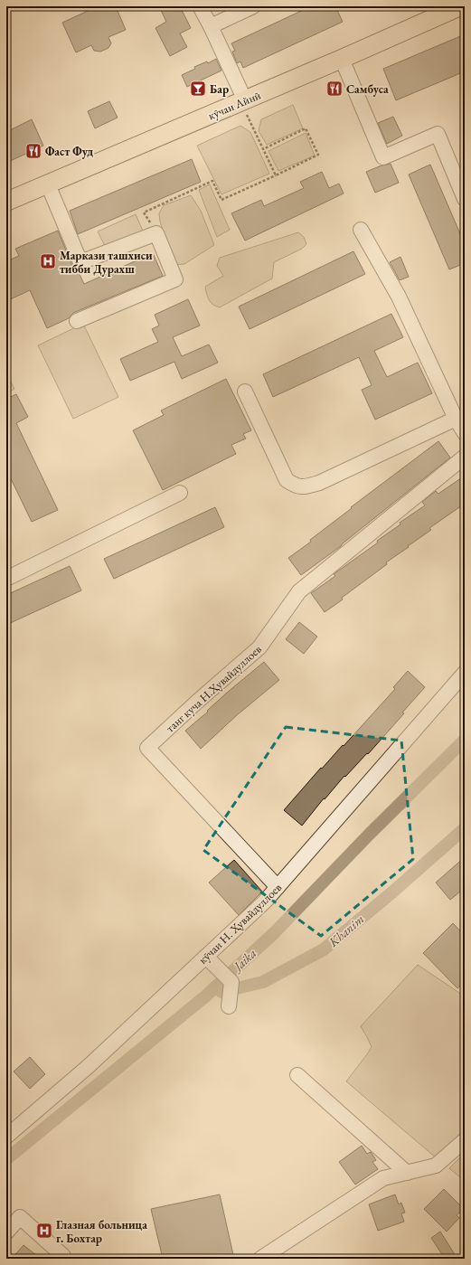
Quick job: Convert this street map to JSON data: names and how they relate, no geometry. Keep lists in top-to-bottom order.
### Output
{
  "streets": {
    "main road": ["кӯчаи Айнӣ"],
    "street": ["танг куча Н.Ҳувайдуллоев", "кӯчаи Н. Ҳувайдуллоев"]
  },
  "crossings": [
    ["танг куча Н.Ҳувайдуллоев", "кӯчаи Н. Ҳувайдуллоев"]
  ],
  "water": ["Khanim", "Jaika"],
  "places": {
    "bar": ["Бар"],
    "restaurant": ["Самбуса", "Фаст Фуд"],
    "hospital": ["Маркази ташхиси тибби Дурахш", "Глазная больница г. Бохтар"]
  }
}
